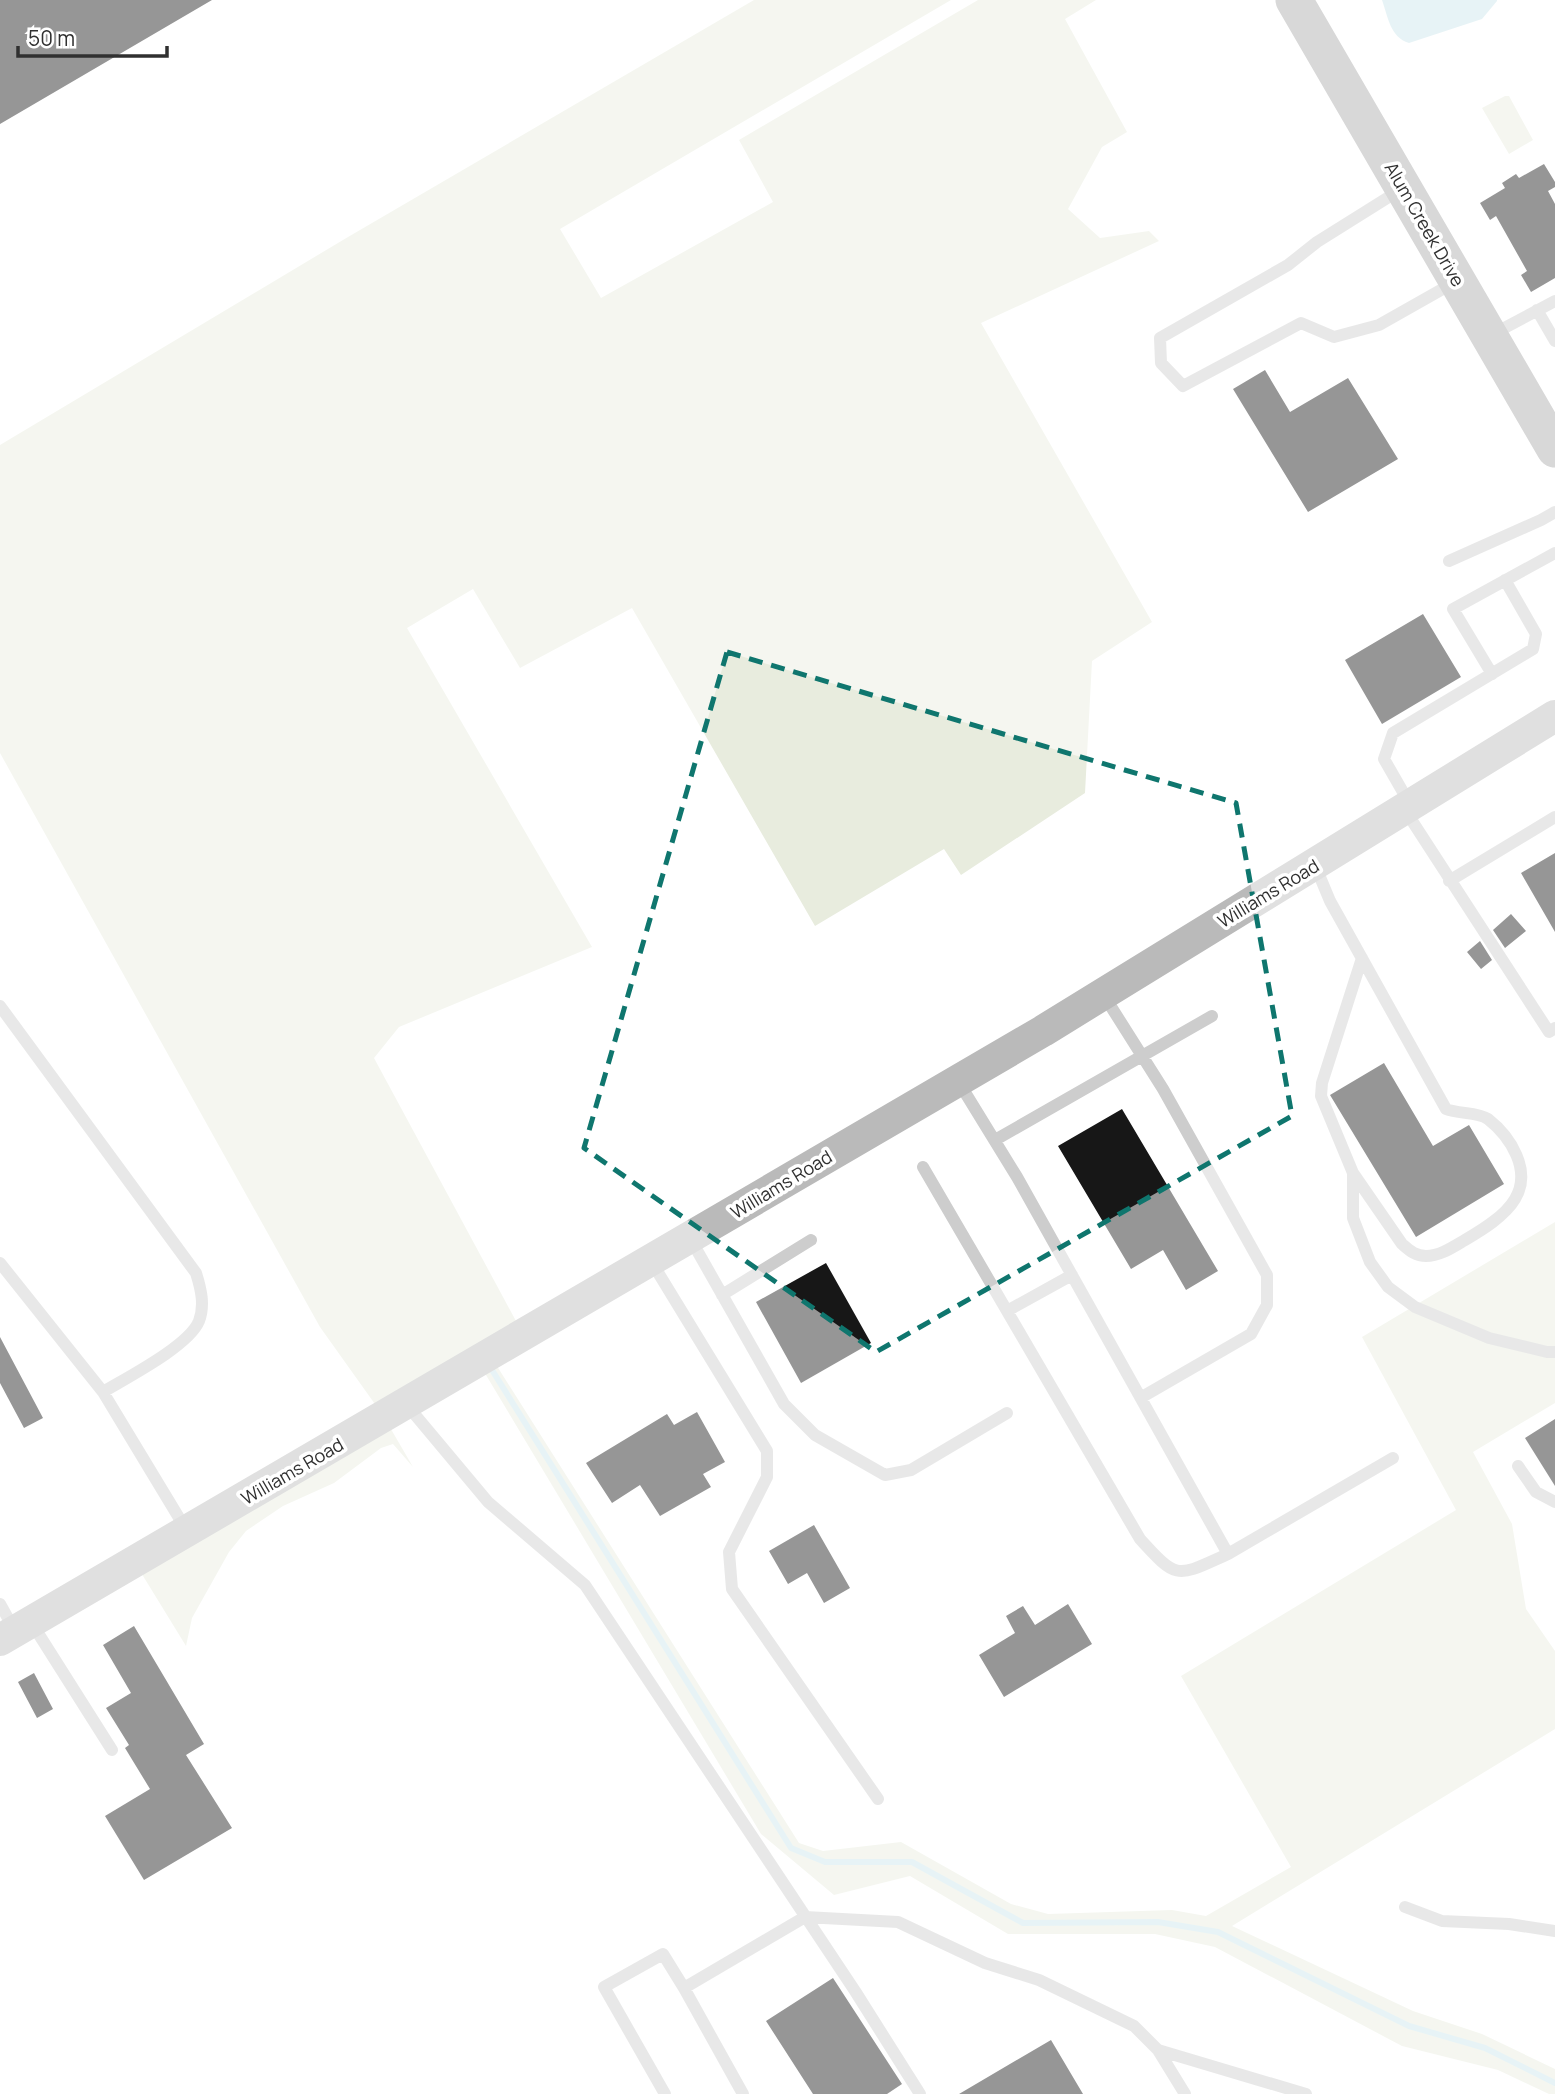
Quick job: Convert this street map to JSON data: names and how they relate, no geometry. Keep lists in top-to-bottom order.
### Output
{
  "streets": {
    "main road": ["Alum Creek Drive", "Williams Road"]
  },
  "scale_bar": "50 m"
}
